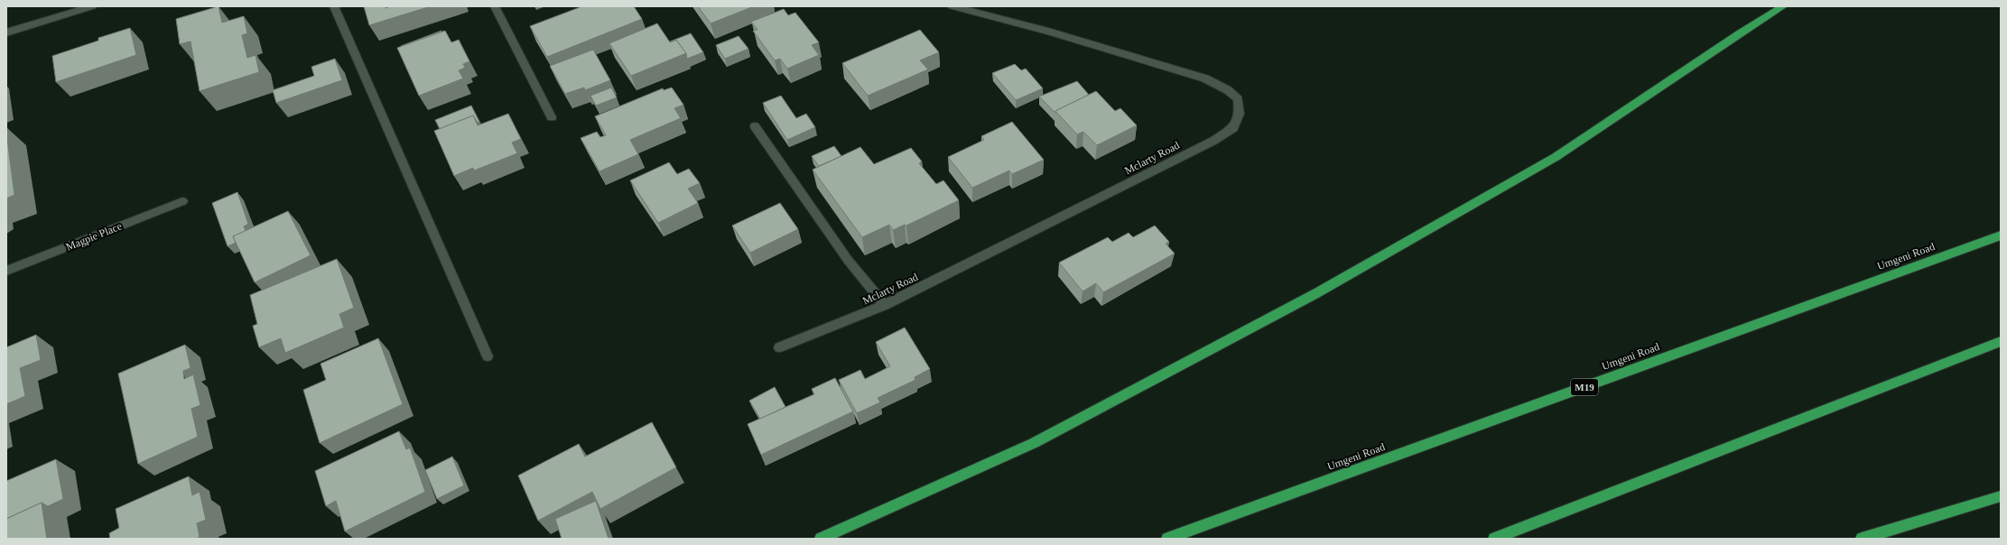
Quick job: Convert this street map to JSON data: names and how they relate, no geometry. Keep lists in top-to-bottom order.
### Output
{
  "streets": {
    "highway": ["Umgeni Road", "M19"],
    "street": ["Mclarty Road", "Magpie Place"]
  }
}
